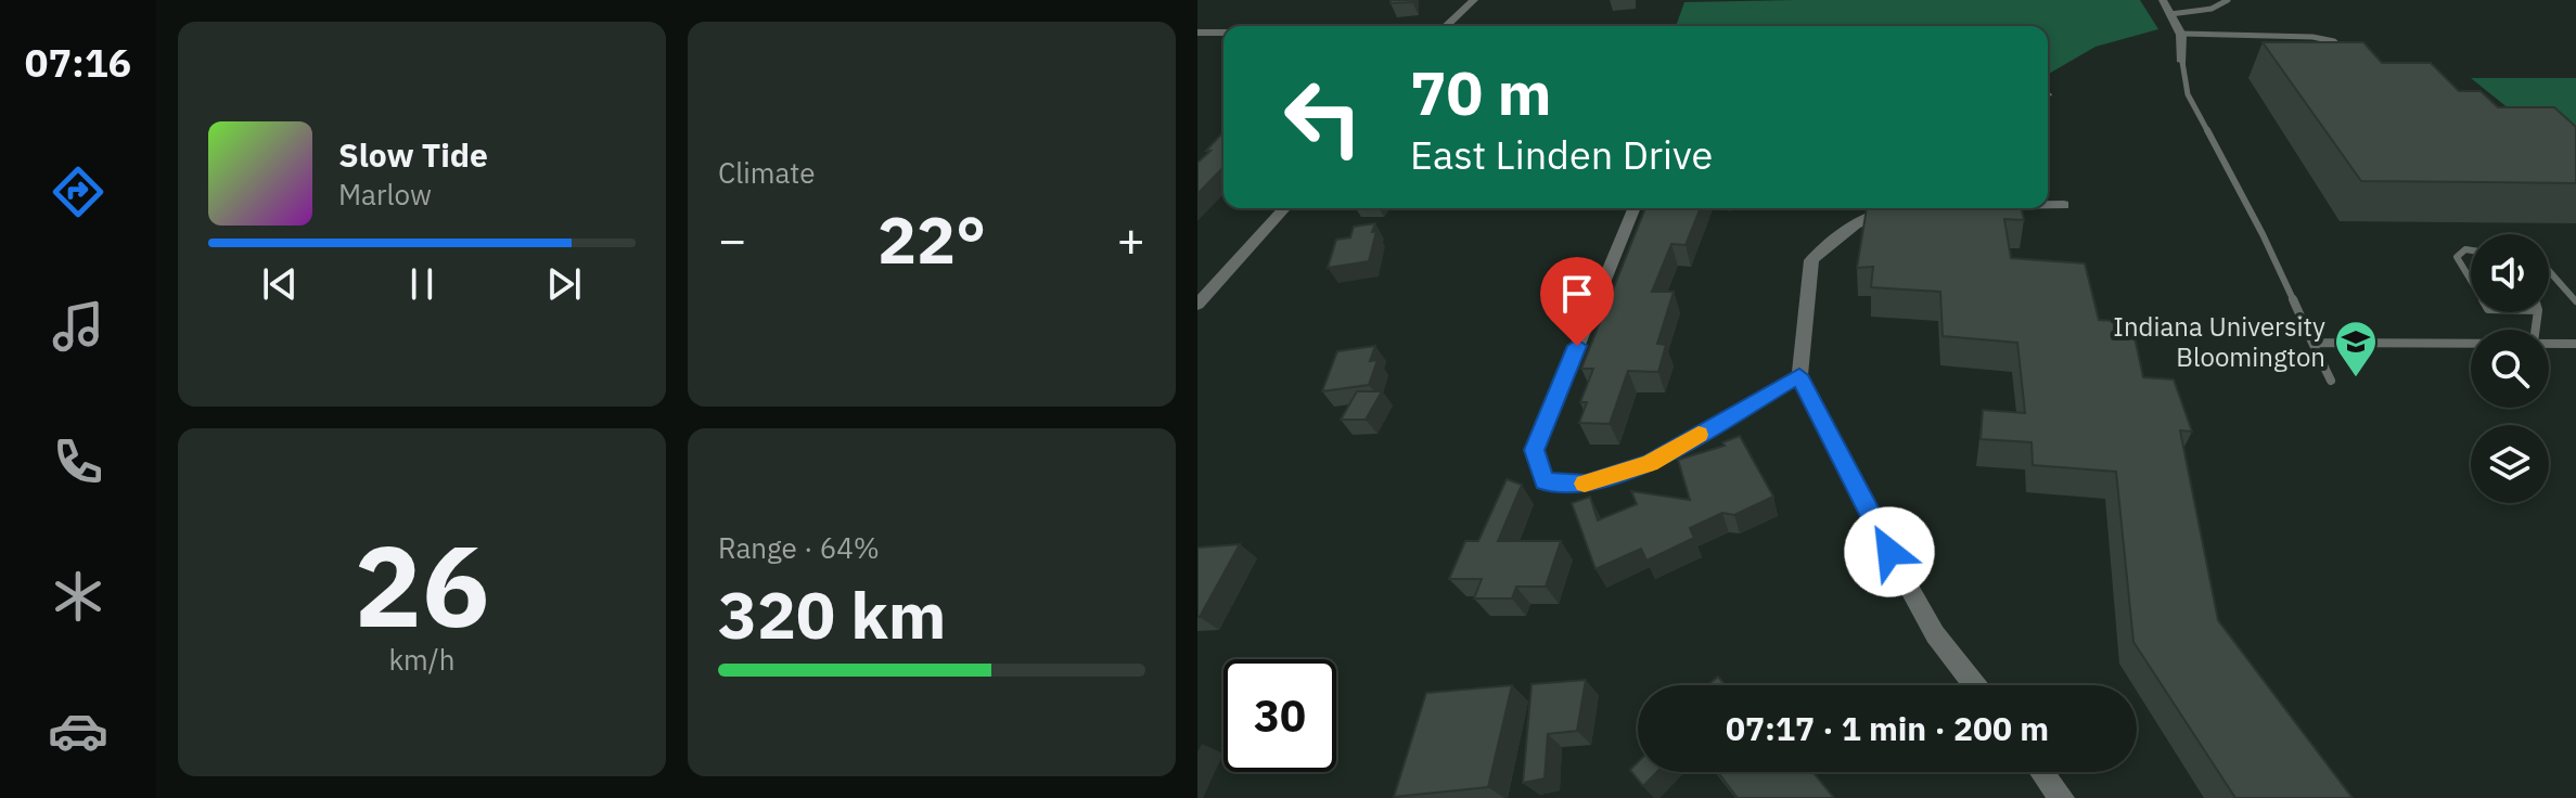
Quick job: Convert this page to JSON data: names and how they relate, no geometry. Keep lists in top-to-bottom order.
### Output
{
  "places": {
    "school or university": ["Indiana University Bloomington"]
  },
  "page": {
    "tabs": "07:16",
    "tile": [
      "Climate",
      ["26", "km/h"],
      ["Range · 64%", "320 km"]
    ],
    "turn": ["70 m", "East Linden Drive"],
    "song": ["Slow Tide", "Marlow"],
    "heat": ["−", "22°", "+"],
    "limit": "30",
    "trip": "07:17 · 1 min · 200 m"
  }
}
